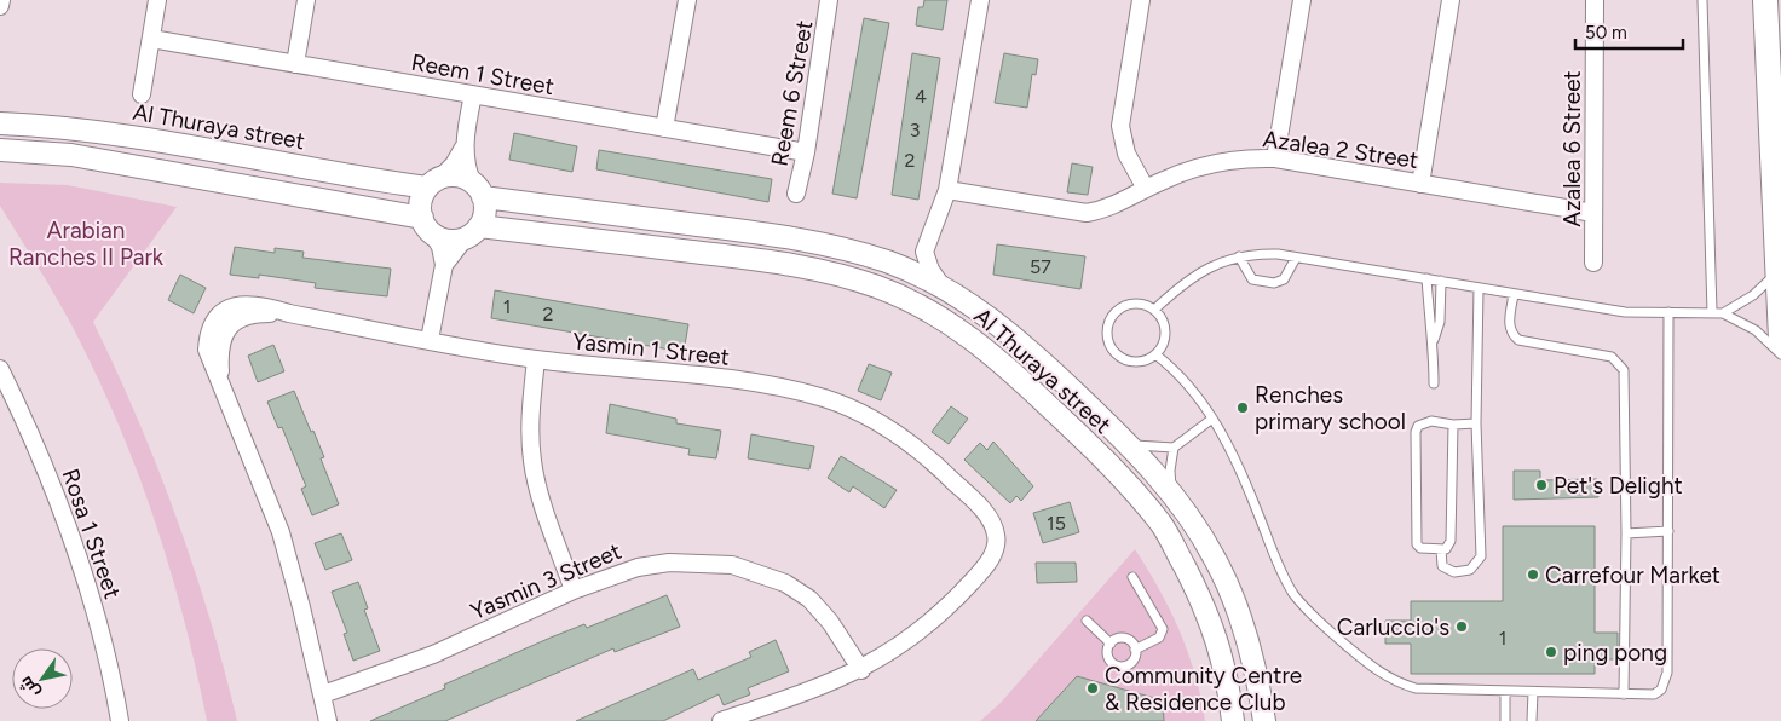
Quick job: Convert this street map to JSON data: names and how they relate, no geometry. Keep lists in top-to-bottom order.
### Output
{
  "streets": {
    "street": [
      "Reem 1 Street",
      "Reem 6 Street",
      "Al Thuraya street",
      "Azalea 2 Street",
      "Azalea 6 Street",
      "Yasmin 1 Street",
      "Rosa 1 Street",
      "Yasmin 3 Street"
    ]
  },
  "crossings": [
    ["Reem 1 Street", "Reem 6 Street"],
    ["Azalea 2 Street", "Azalea 6 Street"],
    ["Yasmin 1 Street", "Yasmin 3 Street"]
  ],
  "parks": ["Arabian Ranches II Park"],
  "places": [
    "Renches primary school",
    "Pet's Delight",
    "Carrefour Market",
    "Carluccio's",
    "ping pong",
    "Community Centre & Residence Club"
  ],
  "house_numbers": [
    "4",
    "3",
    "2",
    "57",
    "1",
    "2",
    "15",
    "1"
  ],
  "scale_bar": "50 m",
  "north": "bottom left"
}
